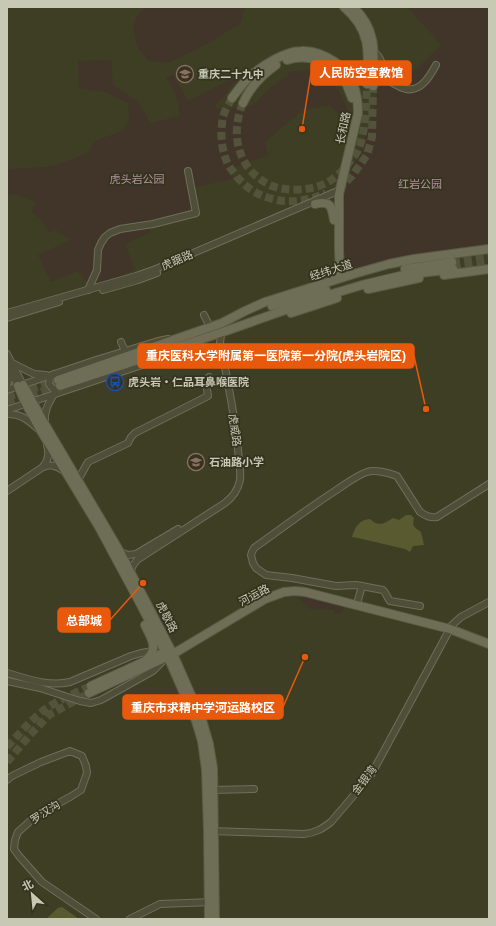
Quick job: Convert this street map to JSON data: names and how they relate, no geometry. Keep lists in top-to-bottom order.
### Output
{
  "streets": {
    "main road": [
      "长和路",
      "经纬大道",
      "河运路",
      "虎歇路"
    ],
    "street": [
      "虎踞路",
      "虎威路",
      "金银湾",
      "罗汉沟"
    ]
  },
  "crossings": [
    ["长和路", "虎踞路"],
    ["长和路", "经纬大道"],
    ["虎威路", "虎歇路"],
    ["河运路", "虎歇路"],
    ["河运路", "金银湾"],
    ["虎歇路", "金银湾"]
  ],
  "parks": ["虎头岩公园", "红岩公园"],
  "places": {
    "school or university": ["重庆二十九中", "石油路小学"],
    "other": [
      "人民防空宣教馆",
      "重庆医科大学附属第一医院第一分院(虎头岩院区)",
      "总部城",
      "重庆市求精中学河运路校区"
    ],
    "bus stop": ["虎头岩‧仁品耳鼻喉医院"]
  },
  "north": "top left"
}
